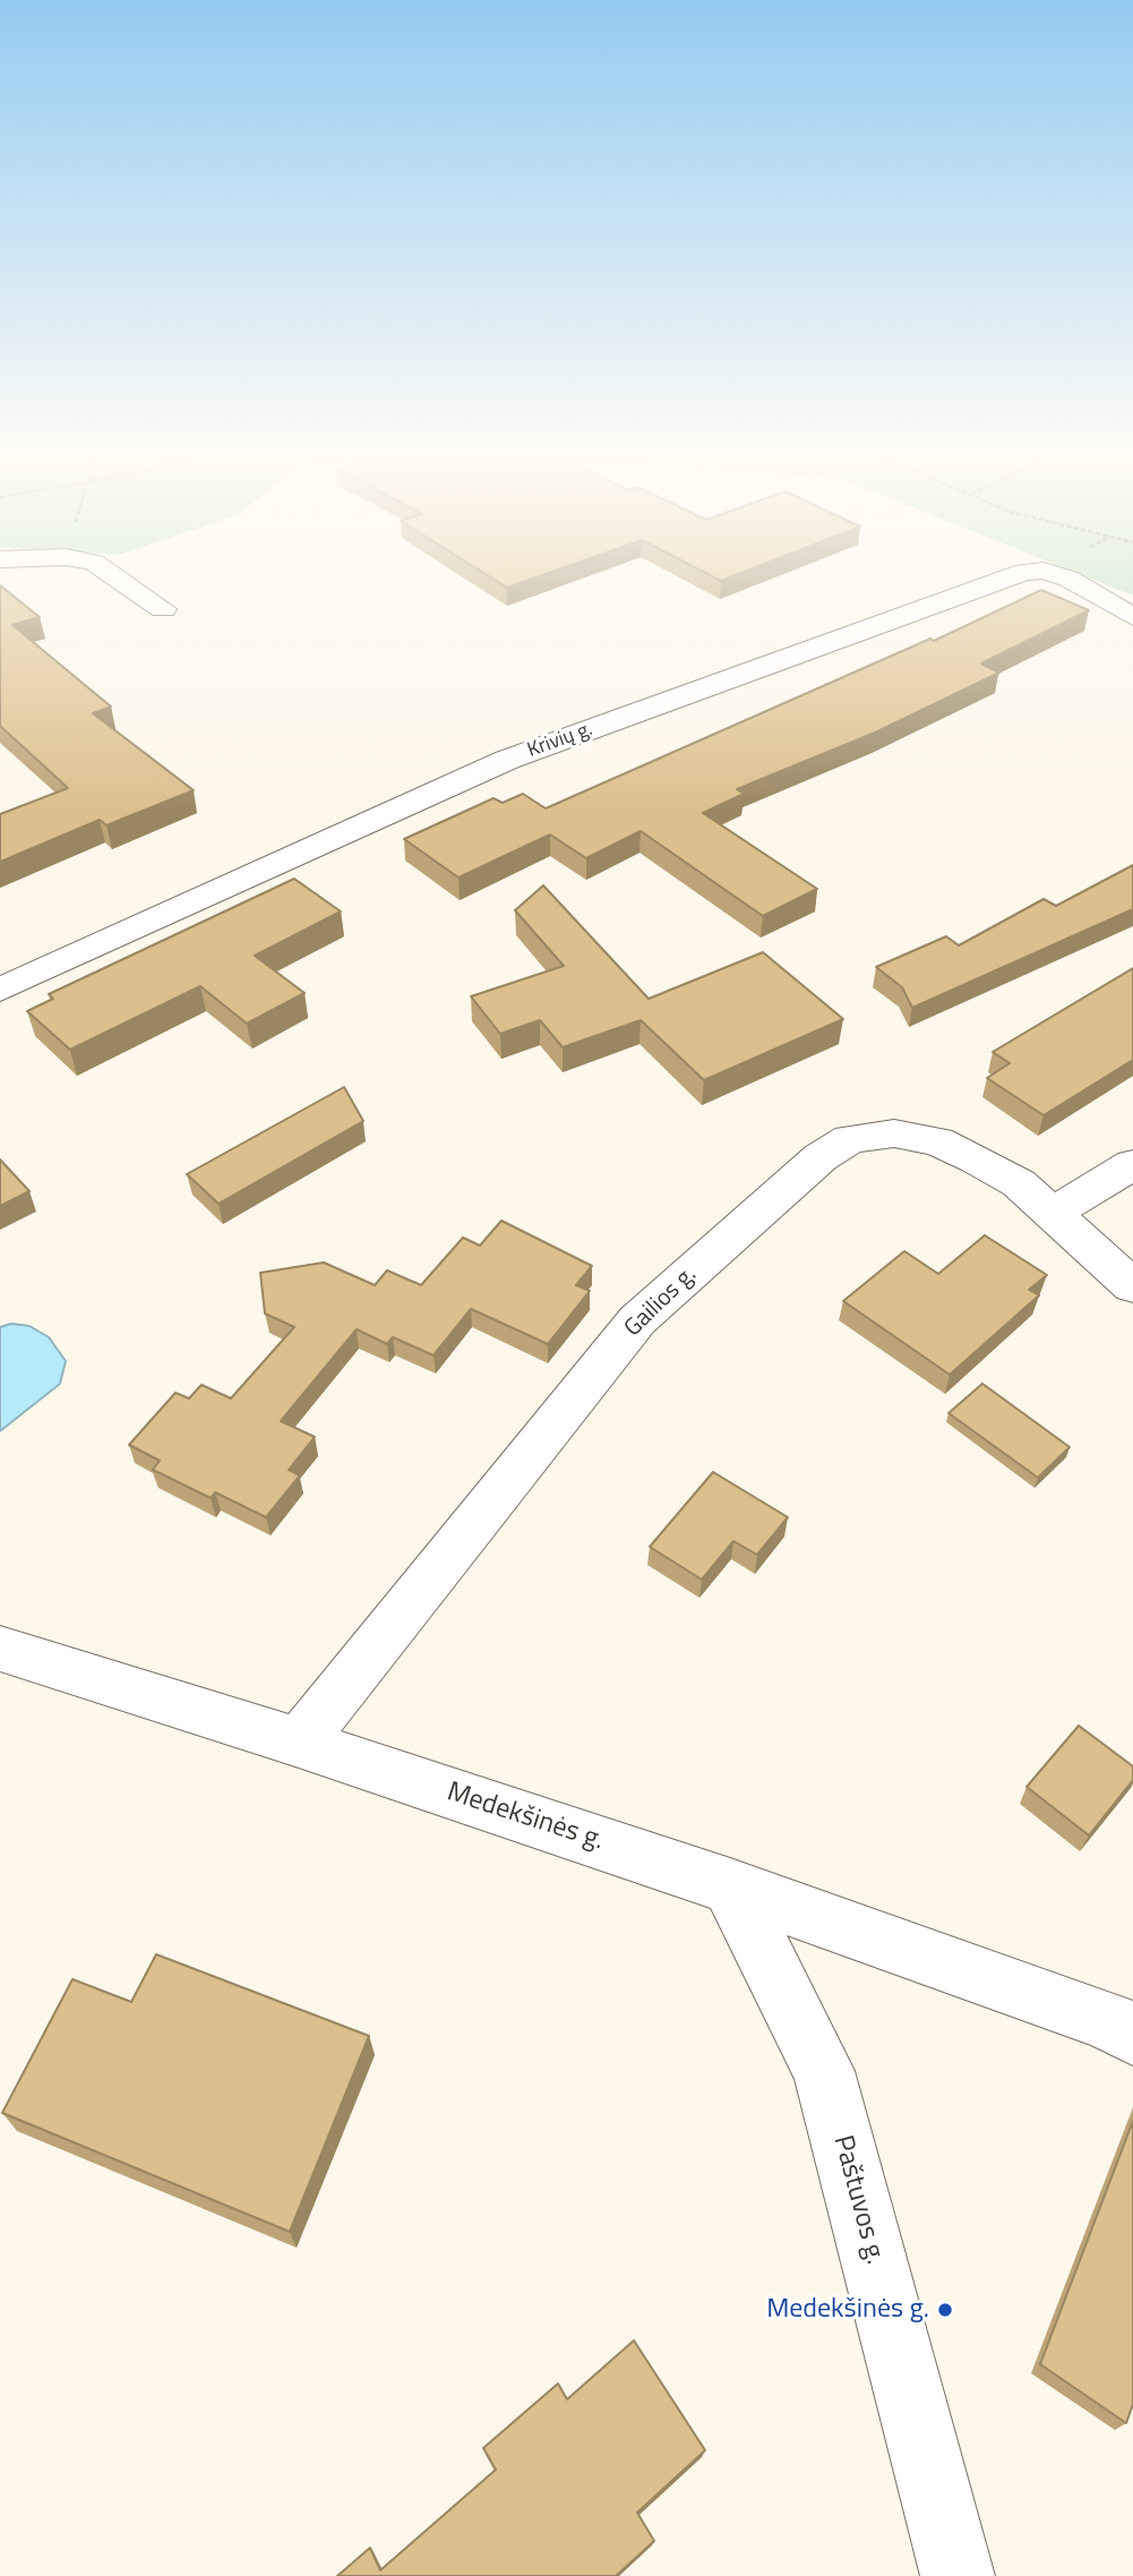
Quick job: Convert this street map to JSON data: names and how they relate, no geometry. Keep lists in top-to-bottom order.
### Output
{
  "streets": {
    "street": [
      "Krivių g.",
      "Gailios g.",
      "Medekšinės g.",
      "Paštuvos g."
    ]
  },
  "crossings": [
    ["Gailios g.", "Medekšinės g."],
    ["Medekšinės g.", "Paštuvos g."]
  ],
  "places": ["Medekšinės g."]
}
